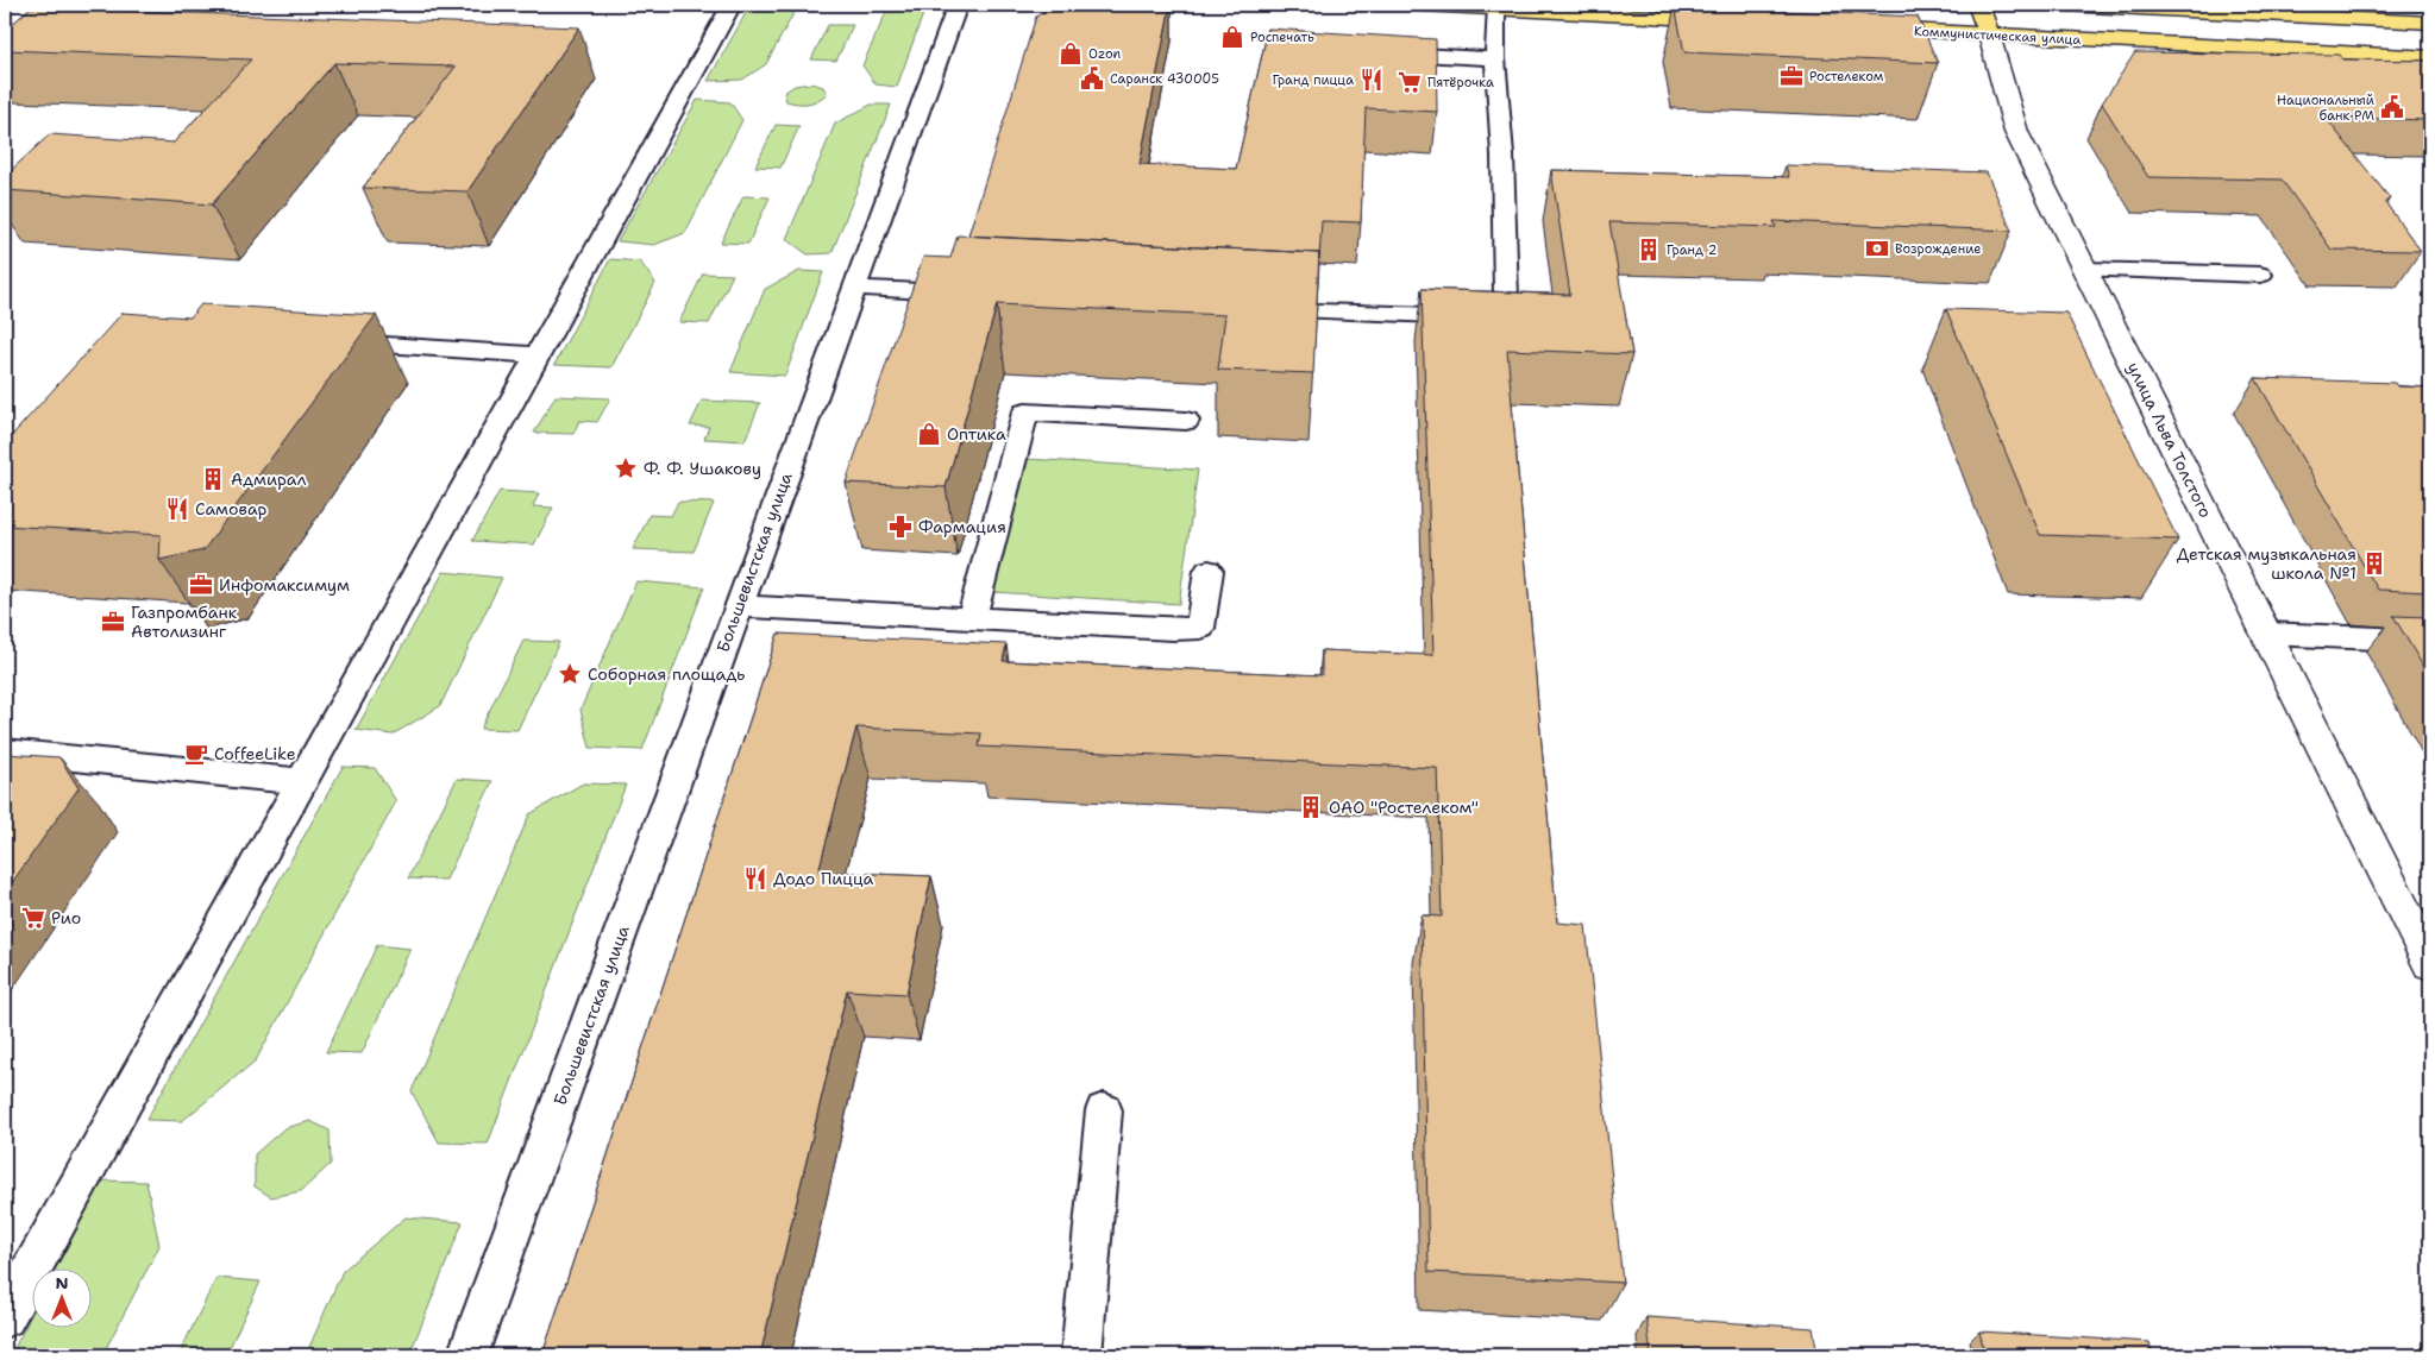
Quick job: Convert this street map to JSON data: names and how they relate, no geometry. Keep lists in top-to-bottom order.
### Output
{
  "streets": {
    "main road": ["Коммунистическая улица", "улица Льва Толстого"],
    "lane": ["Большевистская улица"]
  },
  "crossings": [
    ["Коммунистическая улица", "улица Льва Толстого"]
  ],
  "places": {
    "shop": ["Роспечать", "Ozon", "Оптика"],
    "office": ["Ростелеком", "Инфомаксимум", "Газпромбанк Автолизинг"],
    "public building": ["Саранск 430005", "Национальный банк РМ"],
    "restaurant": ["Гранд пицца", "Самовар", "Додо Пицца"],
    "supermarket": ["Пятёрочка", "Рио"],
    "bank": ["Возрождение"],
    "building": [
      "Гранд 2",
      "Адмирал",
      "Детская музыкальная школа №1",
      "ОАО \"Ростелеком\""
    ],
    "place": ["Ф. Ф. Ушакову", "Соборная площадь"],
    "pharmacy": ["Фармация"],
    "cafe": ["CoffeeLike"]
  },
  "north": "top"
}
